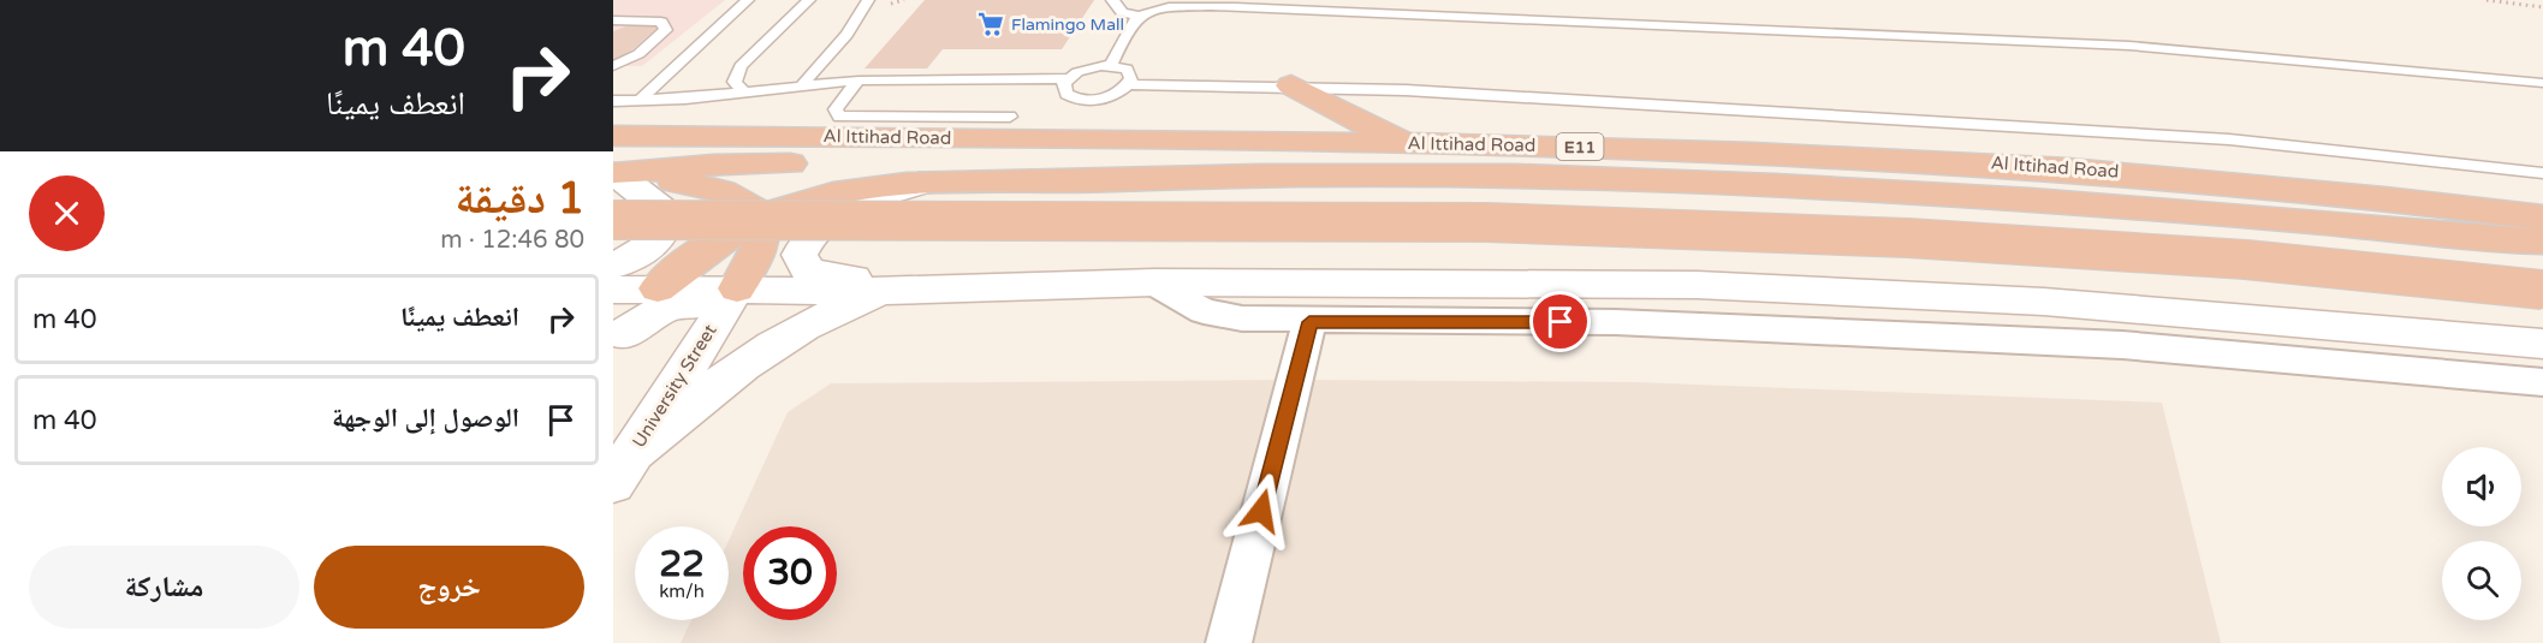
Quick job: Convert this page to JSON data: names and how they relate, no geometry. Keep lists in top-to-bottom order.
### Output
{
  "streets": {
    "highway": ["Al Ittihad Road", "E11"],
    "main road": ["University Street"]
  },
  "places": {
    "supermarket": ["Flamingo Mall"]
  },
  "page": {
    "turn": ["40 m", "انعطف يمينًا"],
    "heading": ["1 دقيقة", "80 m · 12:46"],
    "list": [
      {
        "name": "انعطف يمينًا",
        "value": "40 m"
      },
      {
        "name": "الوصول إلى الوجهة",
        "value": "40 m"
      }
    ],
    "speed": "22 km/h",
    "limit": "30",
    "buttons": ["خروج", "مشاركة"]
  }
}
